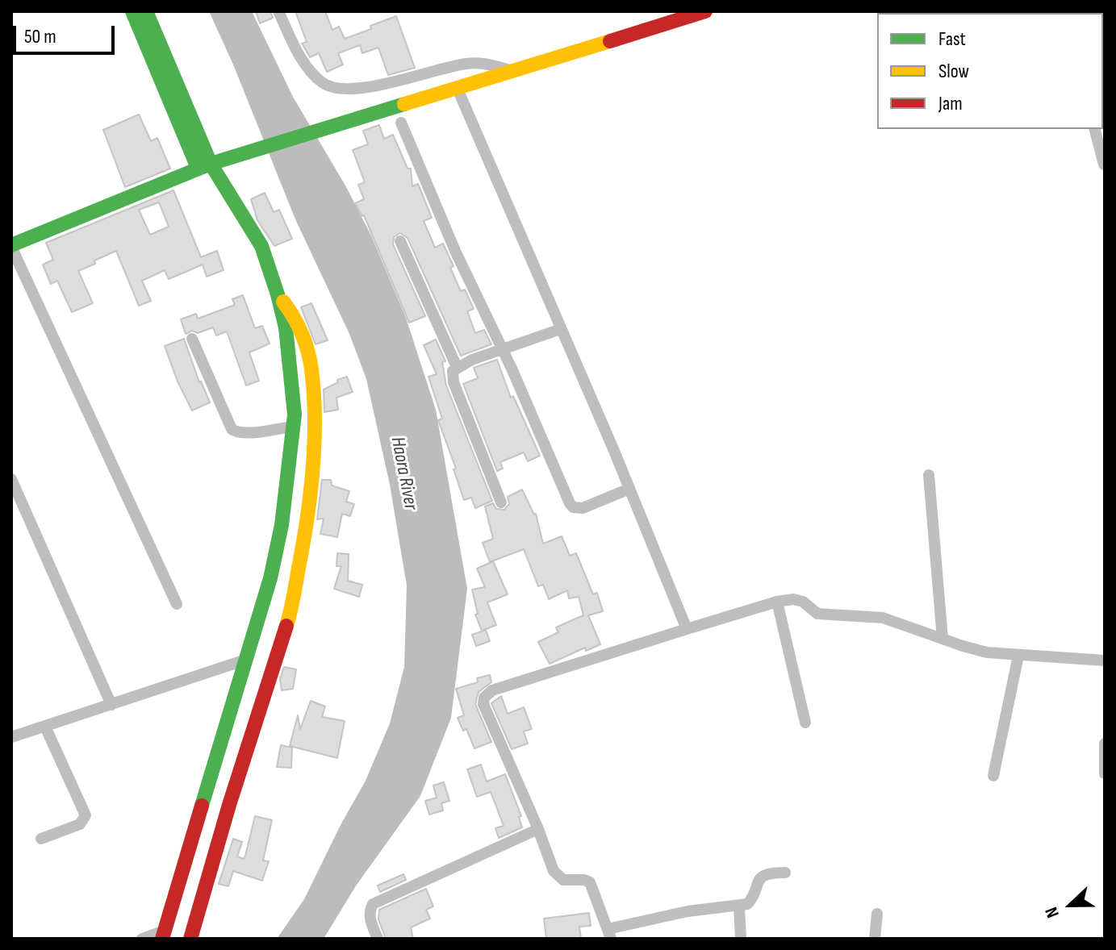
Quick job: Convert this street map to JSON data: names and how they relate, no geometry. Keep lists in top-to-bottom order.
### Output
{
  "water": ["Haora River"],
  "legend": ["Fast", "Slow", "Jam"],
  "scale_bar": "50 m",
  "north": "left"
}
